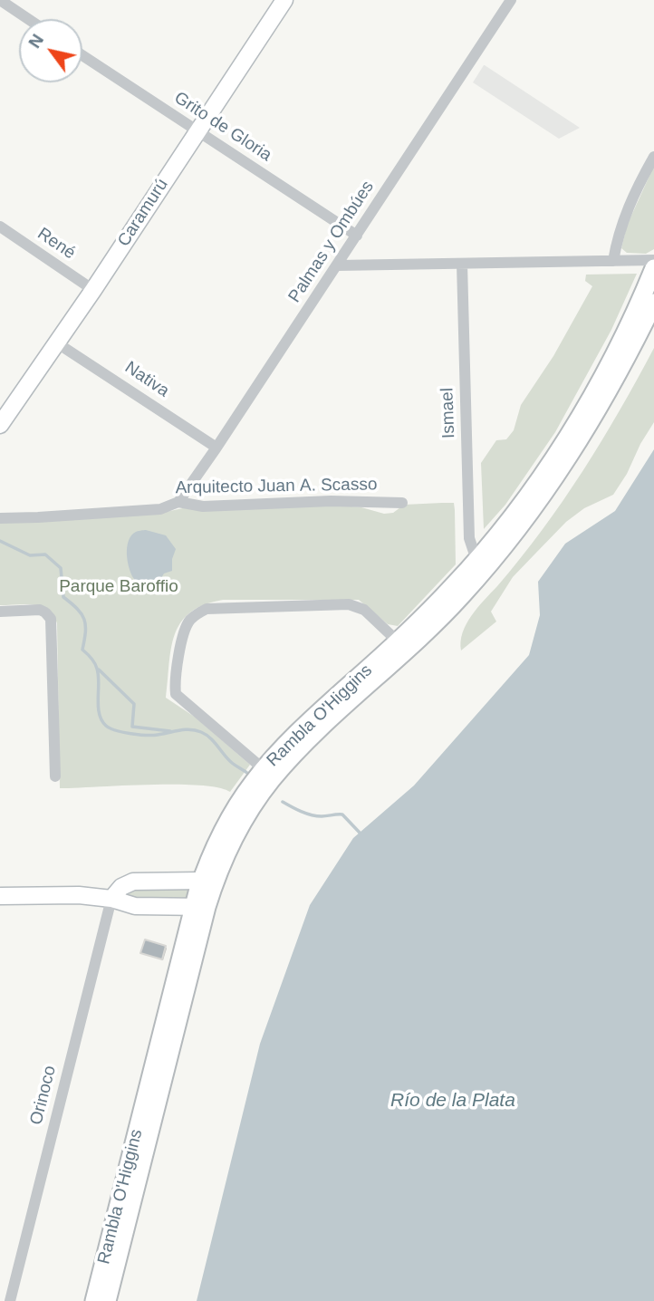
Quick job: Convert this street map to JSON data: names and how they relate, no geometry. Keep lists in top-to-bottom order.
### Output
{
  "streets": {
    "main road": ["Caramurú", "Rambla O'Higgins"],
    "street": [
      "Grito de Gloria",
      "Palmas y Ombúes",
      "René",
      "Nativa",
      "Ismael",
      "Arquitecto Juan A. Scasso",
      "Orinoco"
    ]
  },
  "crossings": [
    ["Grito de Gloria", "Caramurú"],
    ["Grito de Gloria", "Palmas y Ombúes"],
    ["Caramurú", "René"],
    ["Caramurú", "Nativa"],
    ["Palmas y Ombúes", "Nativa"],
    ["Palmas y Ombúes", "Arquitecto Juan A. Scasso"],
    ["Ismael", "Rambla O'Higgins"]
  ],
  "water": ["Río de la Plata"],
  "parks": ["Parque Baroffio"],
  "north": "top left"
}
